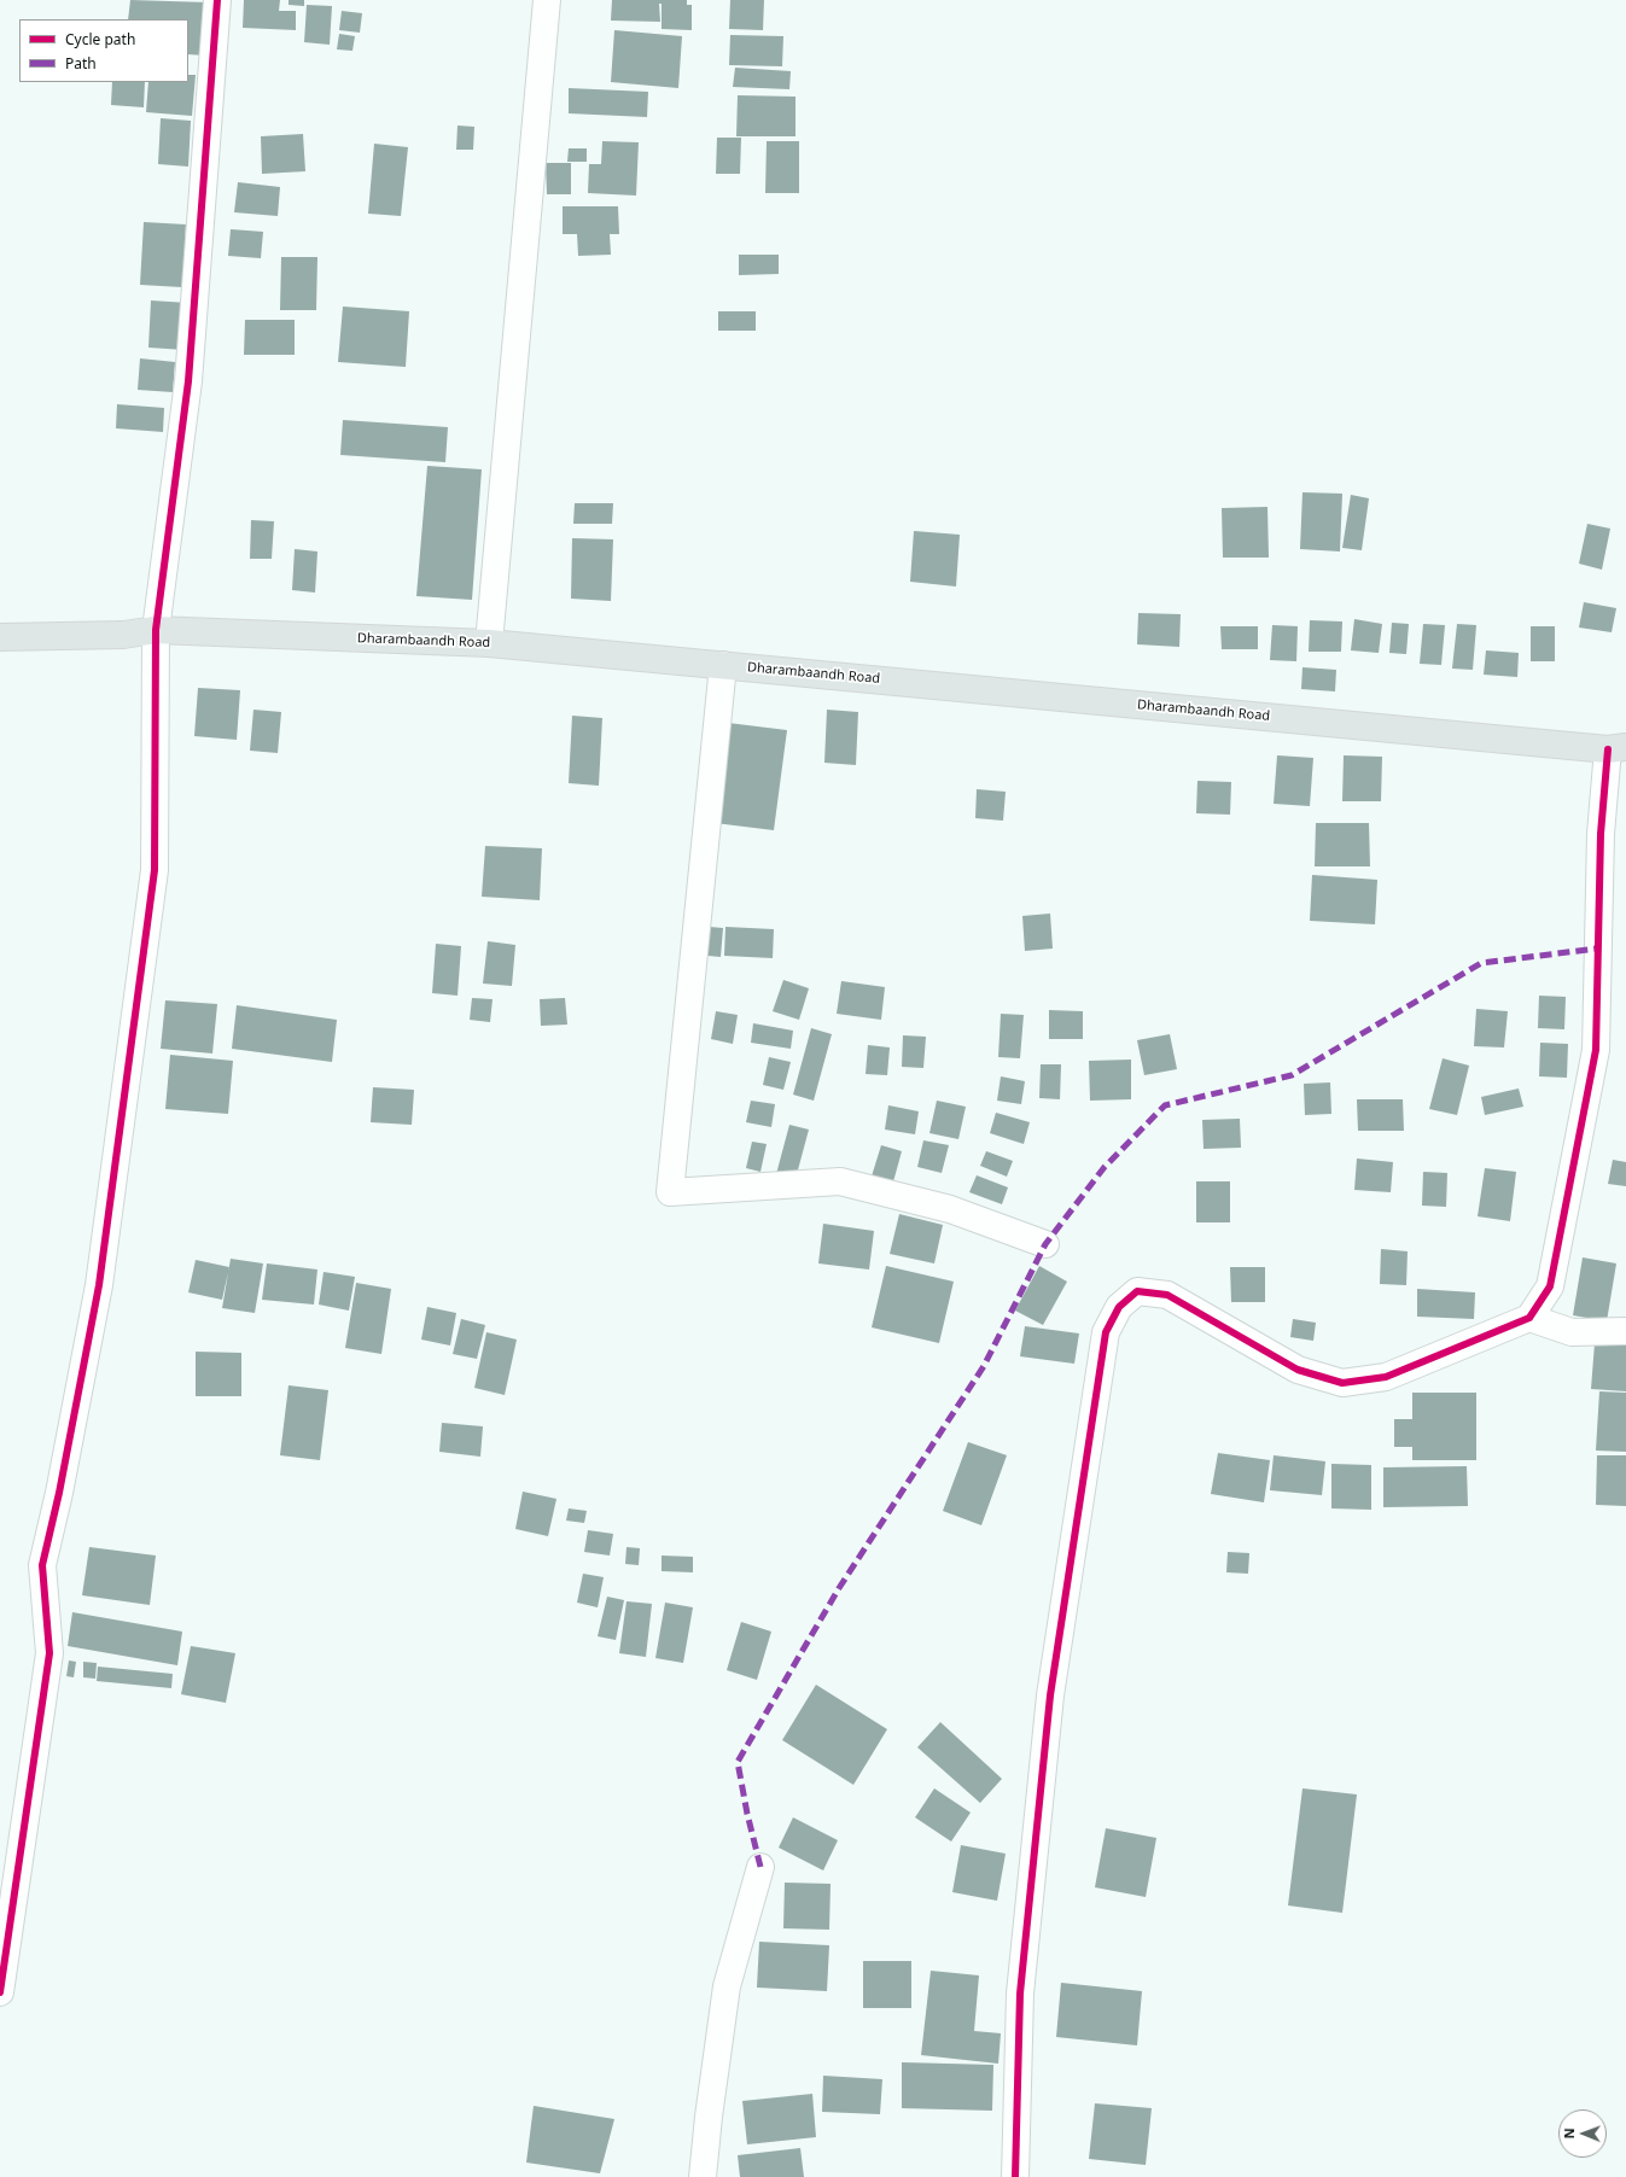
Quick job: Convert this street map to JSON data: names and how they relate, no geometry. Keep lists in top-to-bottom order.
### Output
{
  "streets": {
    "main road": ["Dharambaandh Road"]
  },
  "legend": ["Cycle path", "Path"],
  "north": "left"
}
